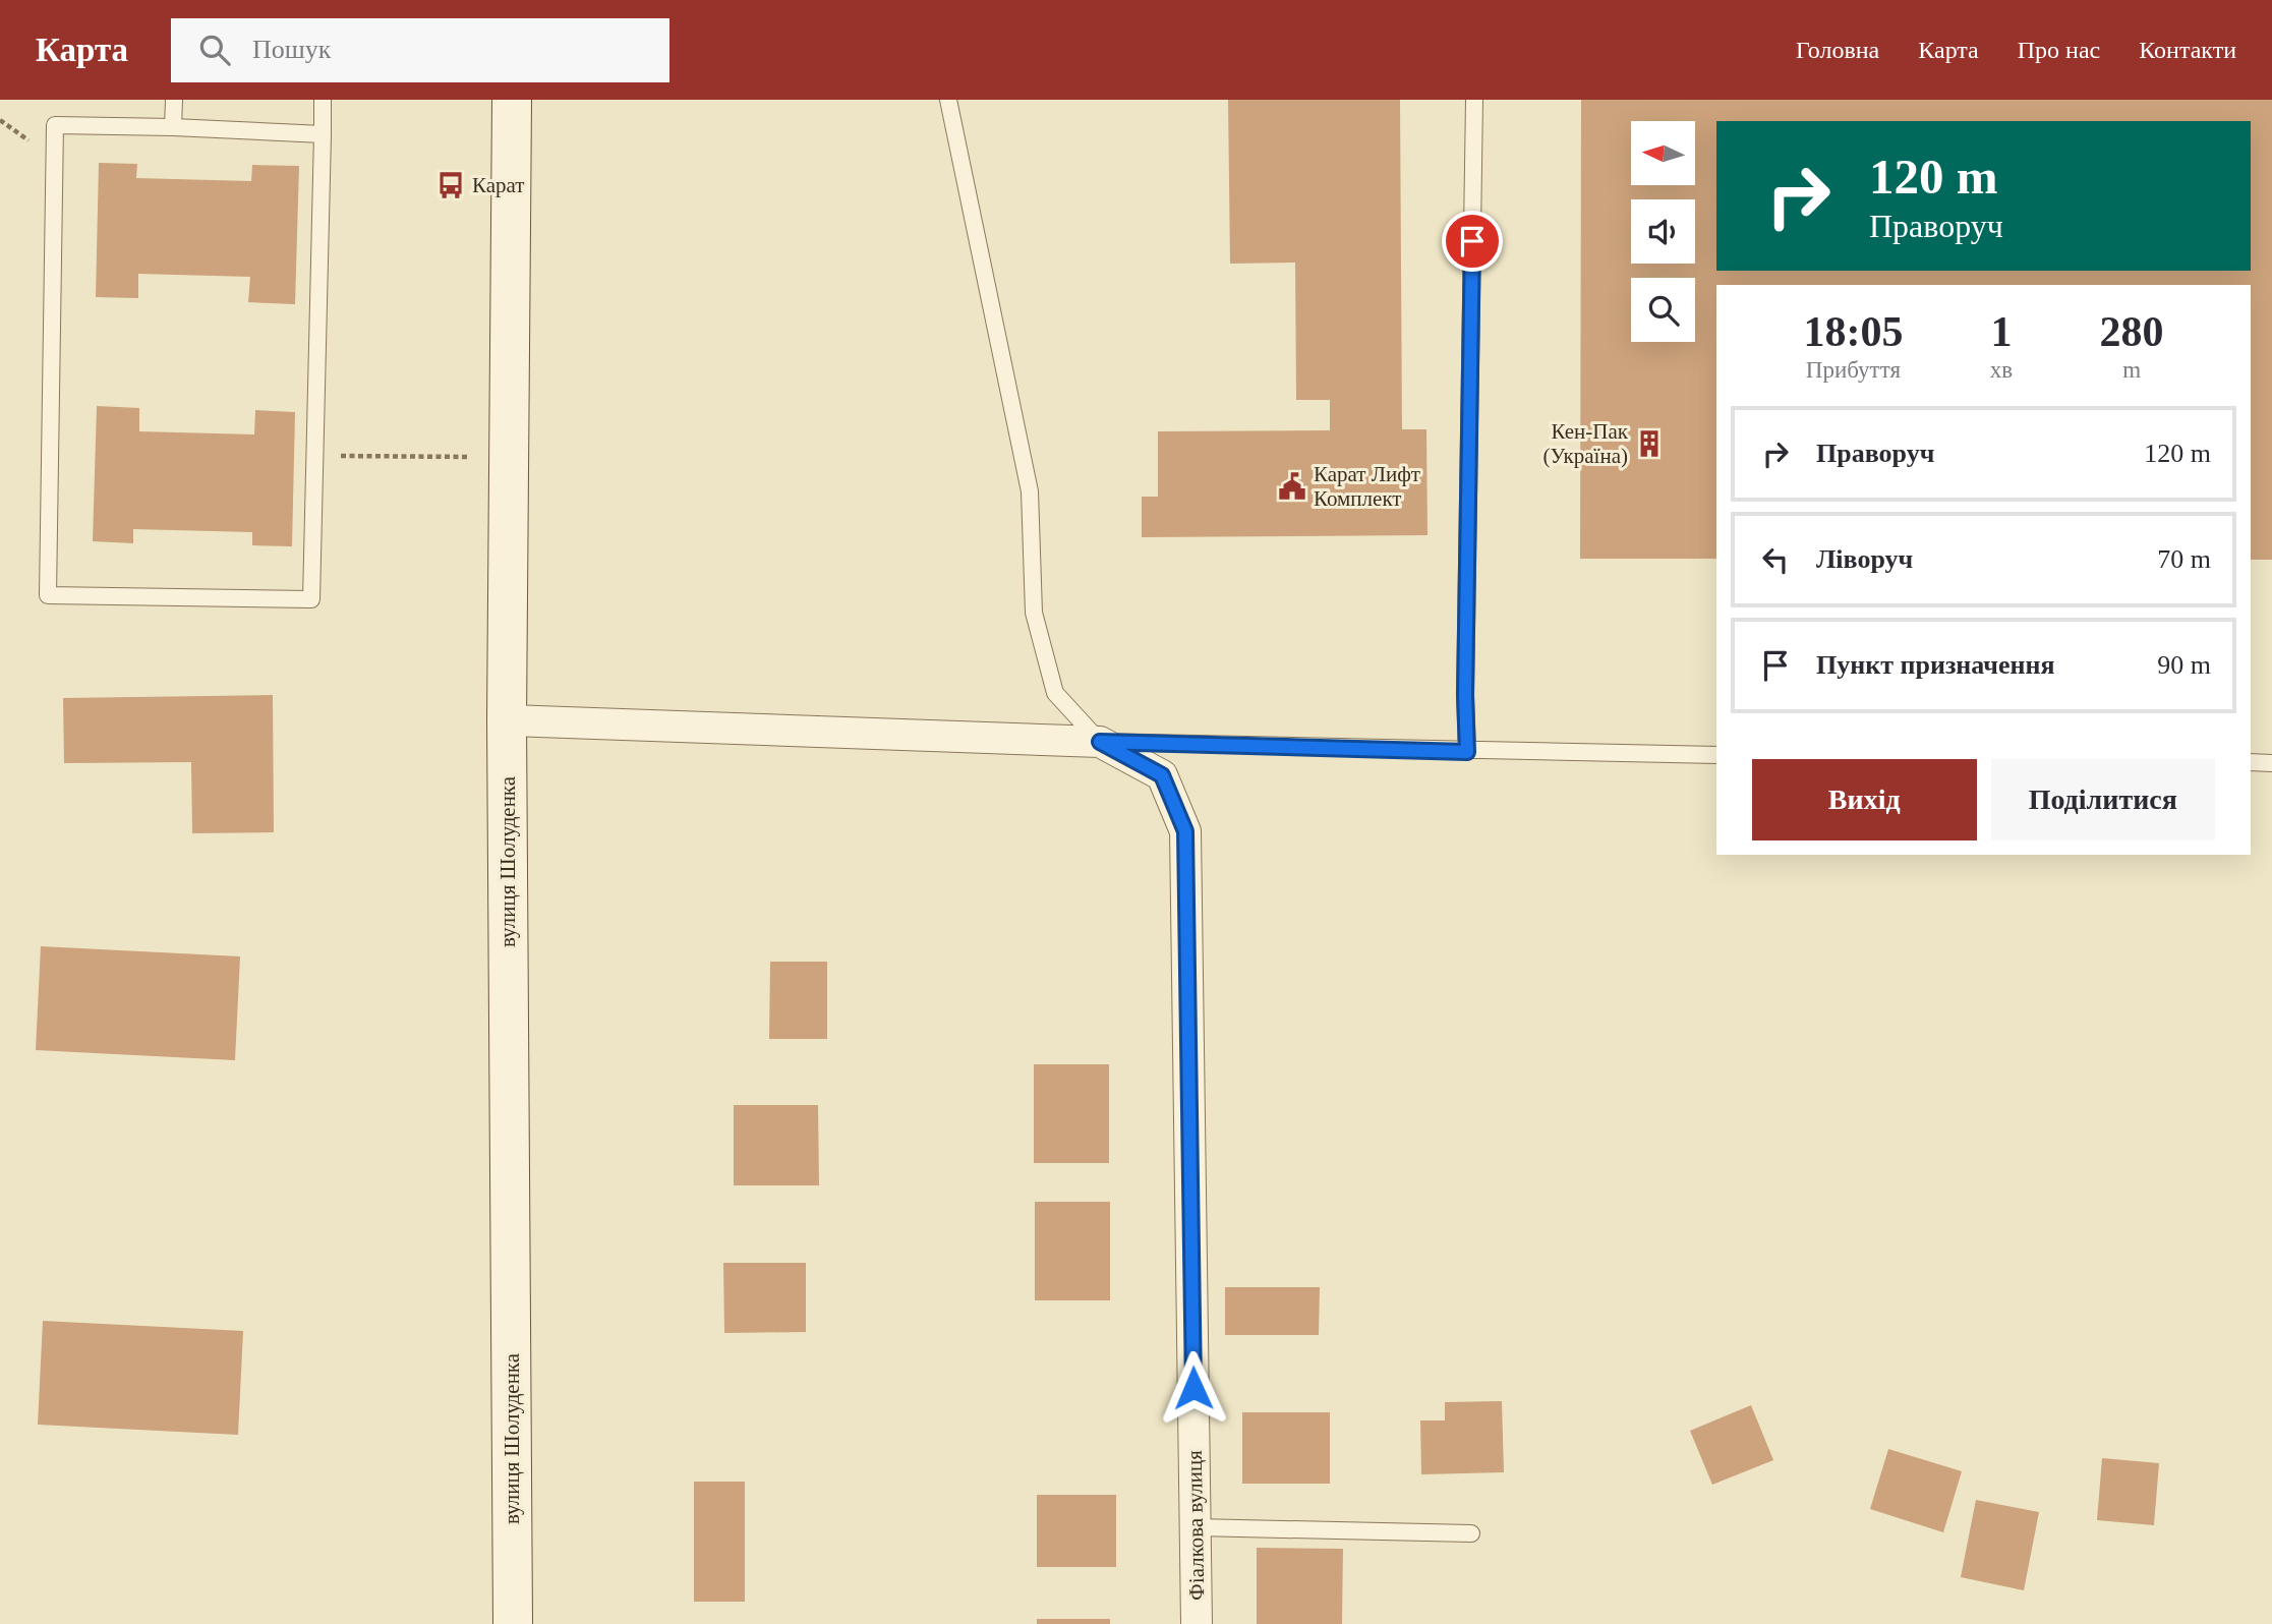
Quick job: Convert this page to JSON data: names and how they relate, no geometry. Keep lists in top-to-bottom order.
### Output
{
  "streets": {
    "main road": ["вулиця Шолуденка"],
    "street": ["Фіалкова вулиця"]
  },
  "places": {
    "bus stop": ["Карат"],
    "building": ["Кен-Пак (Україна)"],
    "public building": ["Карат Лифт Комплект"]
  },
  "north": "left",
  "page": {
    "header": "Карта",
    "search": "Пошук",
    "nav": [
      "Головна",
      "Карта",
      "Про нас",
      "Контакти"
    ],
    "turn": ["120 m", "Праворуч"],
    "eta": [
      "18:05",
      "Прибуття",
      "1",
      "хв",
      "280",
      "m"
    ],
    "list": [
      {
        "name": "Праворуч",
        "value": "120 m"
      },
      {
        "name": "Ліворуч",
        "value": "70 m"
      },
      {
        "name": "Пункт призначення",
        "value": "90 m"
      }
    ],
    "buttons": ["Вихід", "Поділитися"]
  }
}
